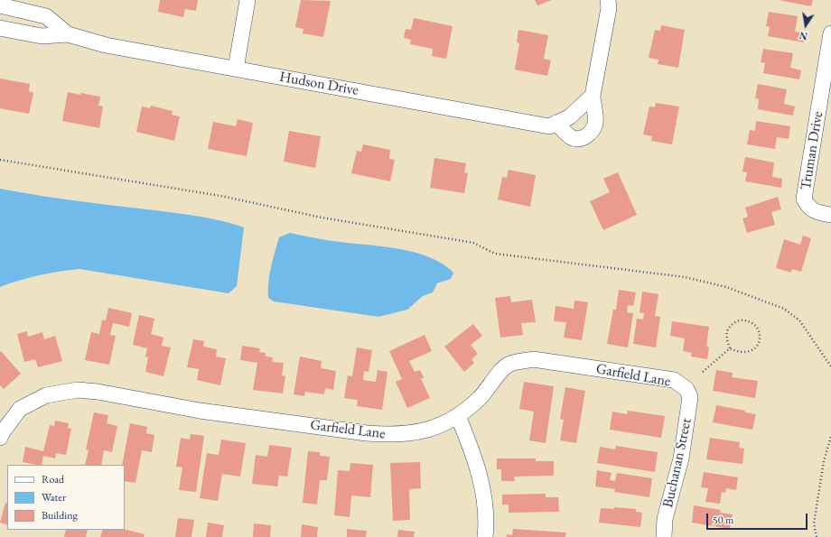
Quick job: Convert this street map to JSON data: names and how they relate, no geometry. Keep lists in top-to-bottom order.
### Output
{
  "streets": {
    "street": [
      "Hudson Drive",
      "Truman Drive",
      "Garfield Lane",
      "Buchanan Street"
    ]
  },
  "crossings": [
    ["Garfield Lane", "Buchanan Street"]
  ],
  "legend": ["Road", "Water", "Building"],
  "scale_bar": "50 m",
  "north": "bottom"
}
